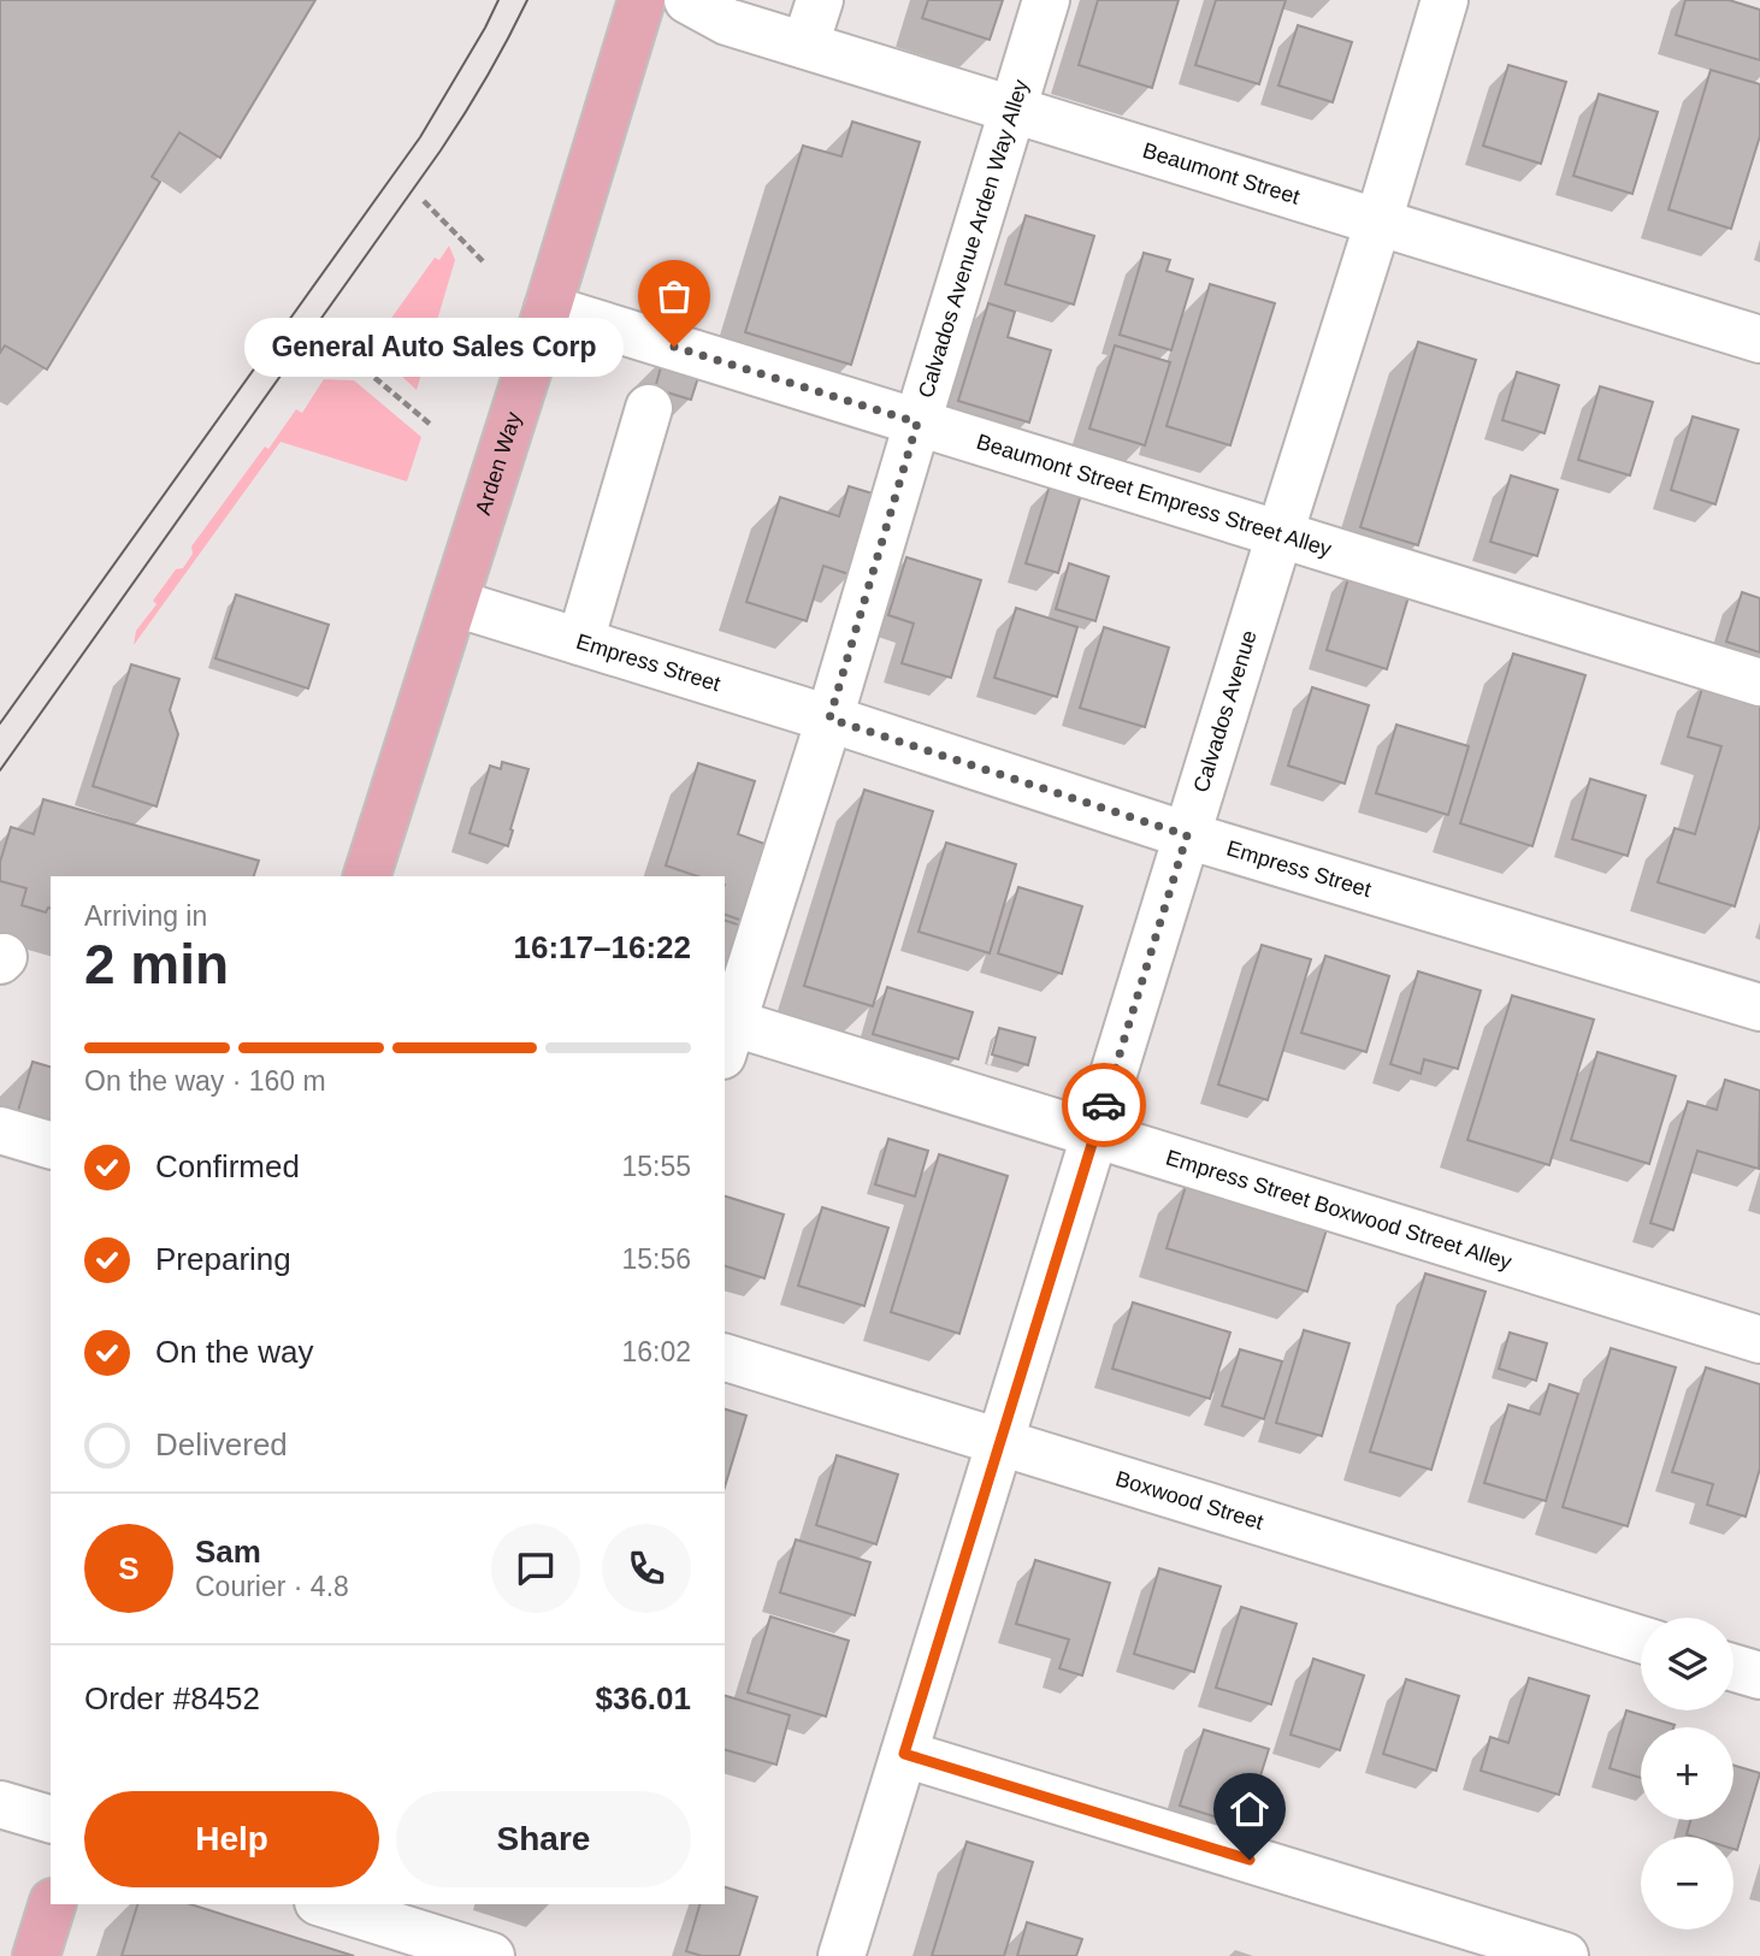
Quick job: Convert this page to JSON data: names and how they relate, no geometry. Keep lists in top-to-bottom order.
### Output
{
  "streets": {
    "main road": ["Arden Way"],
    "street": [
      "Beaumont Street",
      "Calvados Avenue Arden Way Alley",
      "Beaumont Street Empress Street Alley",
      "Empress Street",
      "Calvados Avenue",
      "Empress Street Boxwood Street Alley",
      "Boxwood Street"
    ]
  },
  "crossings": [
    ["Beaumont Street", "Calvados Avenue Arden Way Alley"],
    ["Beaumont Street", "Calvados Avenue"],
    ["Calvados Avenue Arden Way Alley", "Beaumont Street Empress Street Alley"],
    ["Calvados Avenue Arden Way Alley", "Empress Street"],
    ["Calvados Avenue Arden Way Alley", "Empress Street Boxwood Street Alley"],
    ["Arden Way", "Beaumont Street Empress Street Alley"],
    ["Arden Way", "Empress Street"],
    ["Beaumont Street Empress Street Alley", "Calvados Avenue"],
    ["Empress Street", "Calvados Avenue"],
    ["Calvados Avenue", "Empress Street Boxwood Street Alley"],
    ["Calvados Avenue", "Boxwood Street"]
  ],
  "places": ["General Auto Sales Corp"],
  "page": {
    "bubble": "General Auto Sales Corp",
    "heading": ["2 min", "Arriving in", "16:17–16:22"],
    "panel": [
      "Sam",
      "Courier · 4.8",
      "Order #8452",
      "$36.01"
    ],
    "bar": "On the way · 160 m",
    "list": [
      ["Confirmed", "15:55"],
      ["Preparing", "15:56"],
      ["On the way", "16:02"],
      "Delivered"
    ],
    "round": "S",
    "map_buttons": ["+", "−"],
    "buttons": ["Help", "Share"]
  }
}
